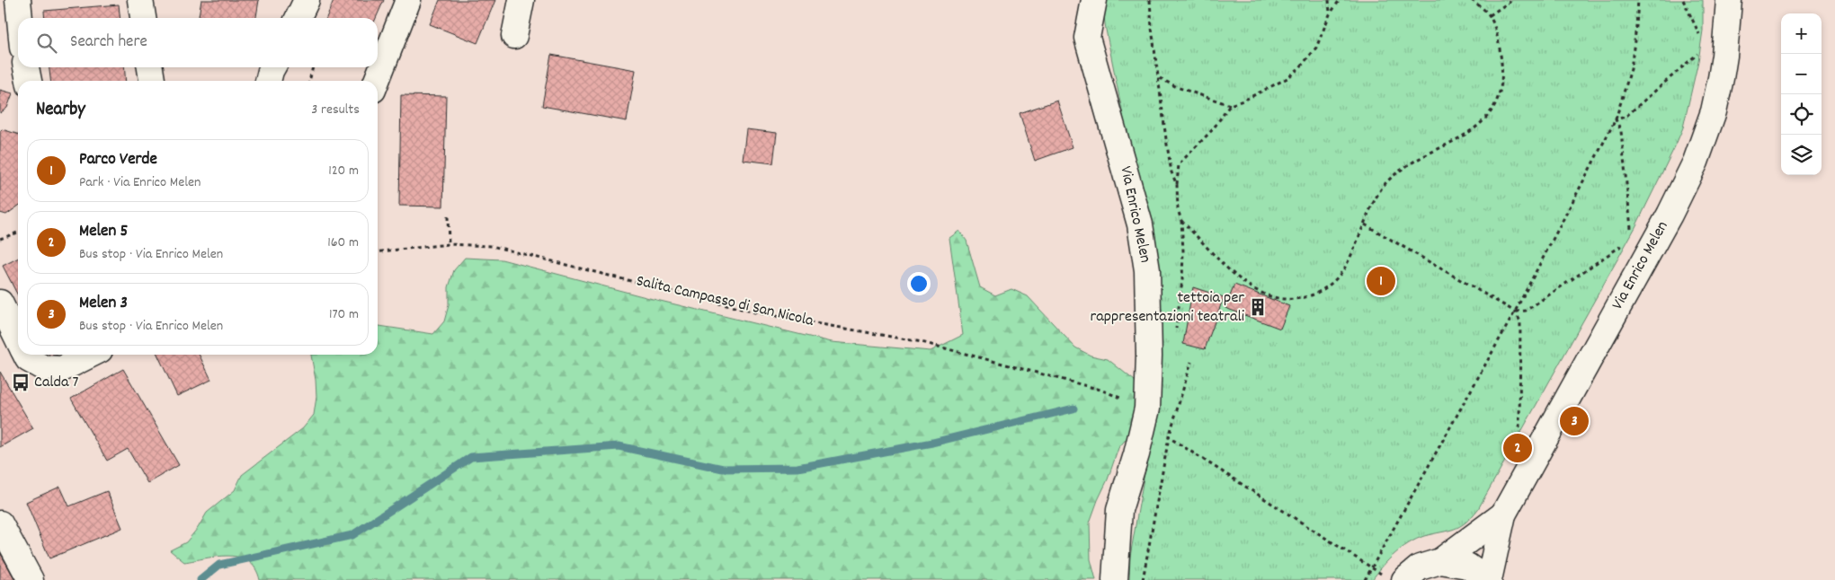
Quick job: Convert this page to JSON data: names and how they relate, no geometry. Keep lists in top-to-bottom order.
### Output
{
  "streets": {
    "street": ["Via Enrico Melen"],
    "path": ["Salita Campasso di San Nicola"]
  },
  "places": {
    "building": ["tettoia per rappresentazioni teatrali"],
    "bus stop": ["Calda 7"]
  },
  "page": {
    "map_buttons": ["+", "−"],
    "search": "Search here",
    "heading": ["Nearby", "3 results"],
    "list": [
      {
        "mark": "1",
        "name": "Parco Verde",
        "note": "Park · Via Enrico Melen",
        "value": "120 m"
      },
      {
        "mark": "2",
        "name": "Melen 5",
        "note": "Bus stop · Via Enrico Melen",
        "value": "160 m"
      },
      {
        "mark": "3",
        "name": "Melen 3",
        "note": "Bus stop · Via Enrico Melen",
        "value": "170 m"
      }
    ],
    "pins": ["1", "3", "2"]
  }
}
